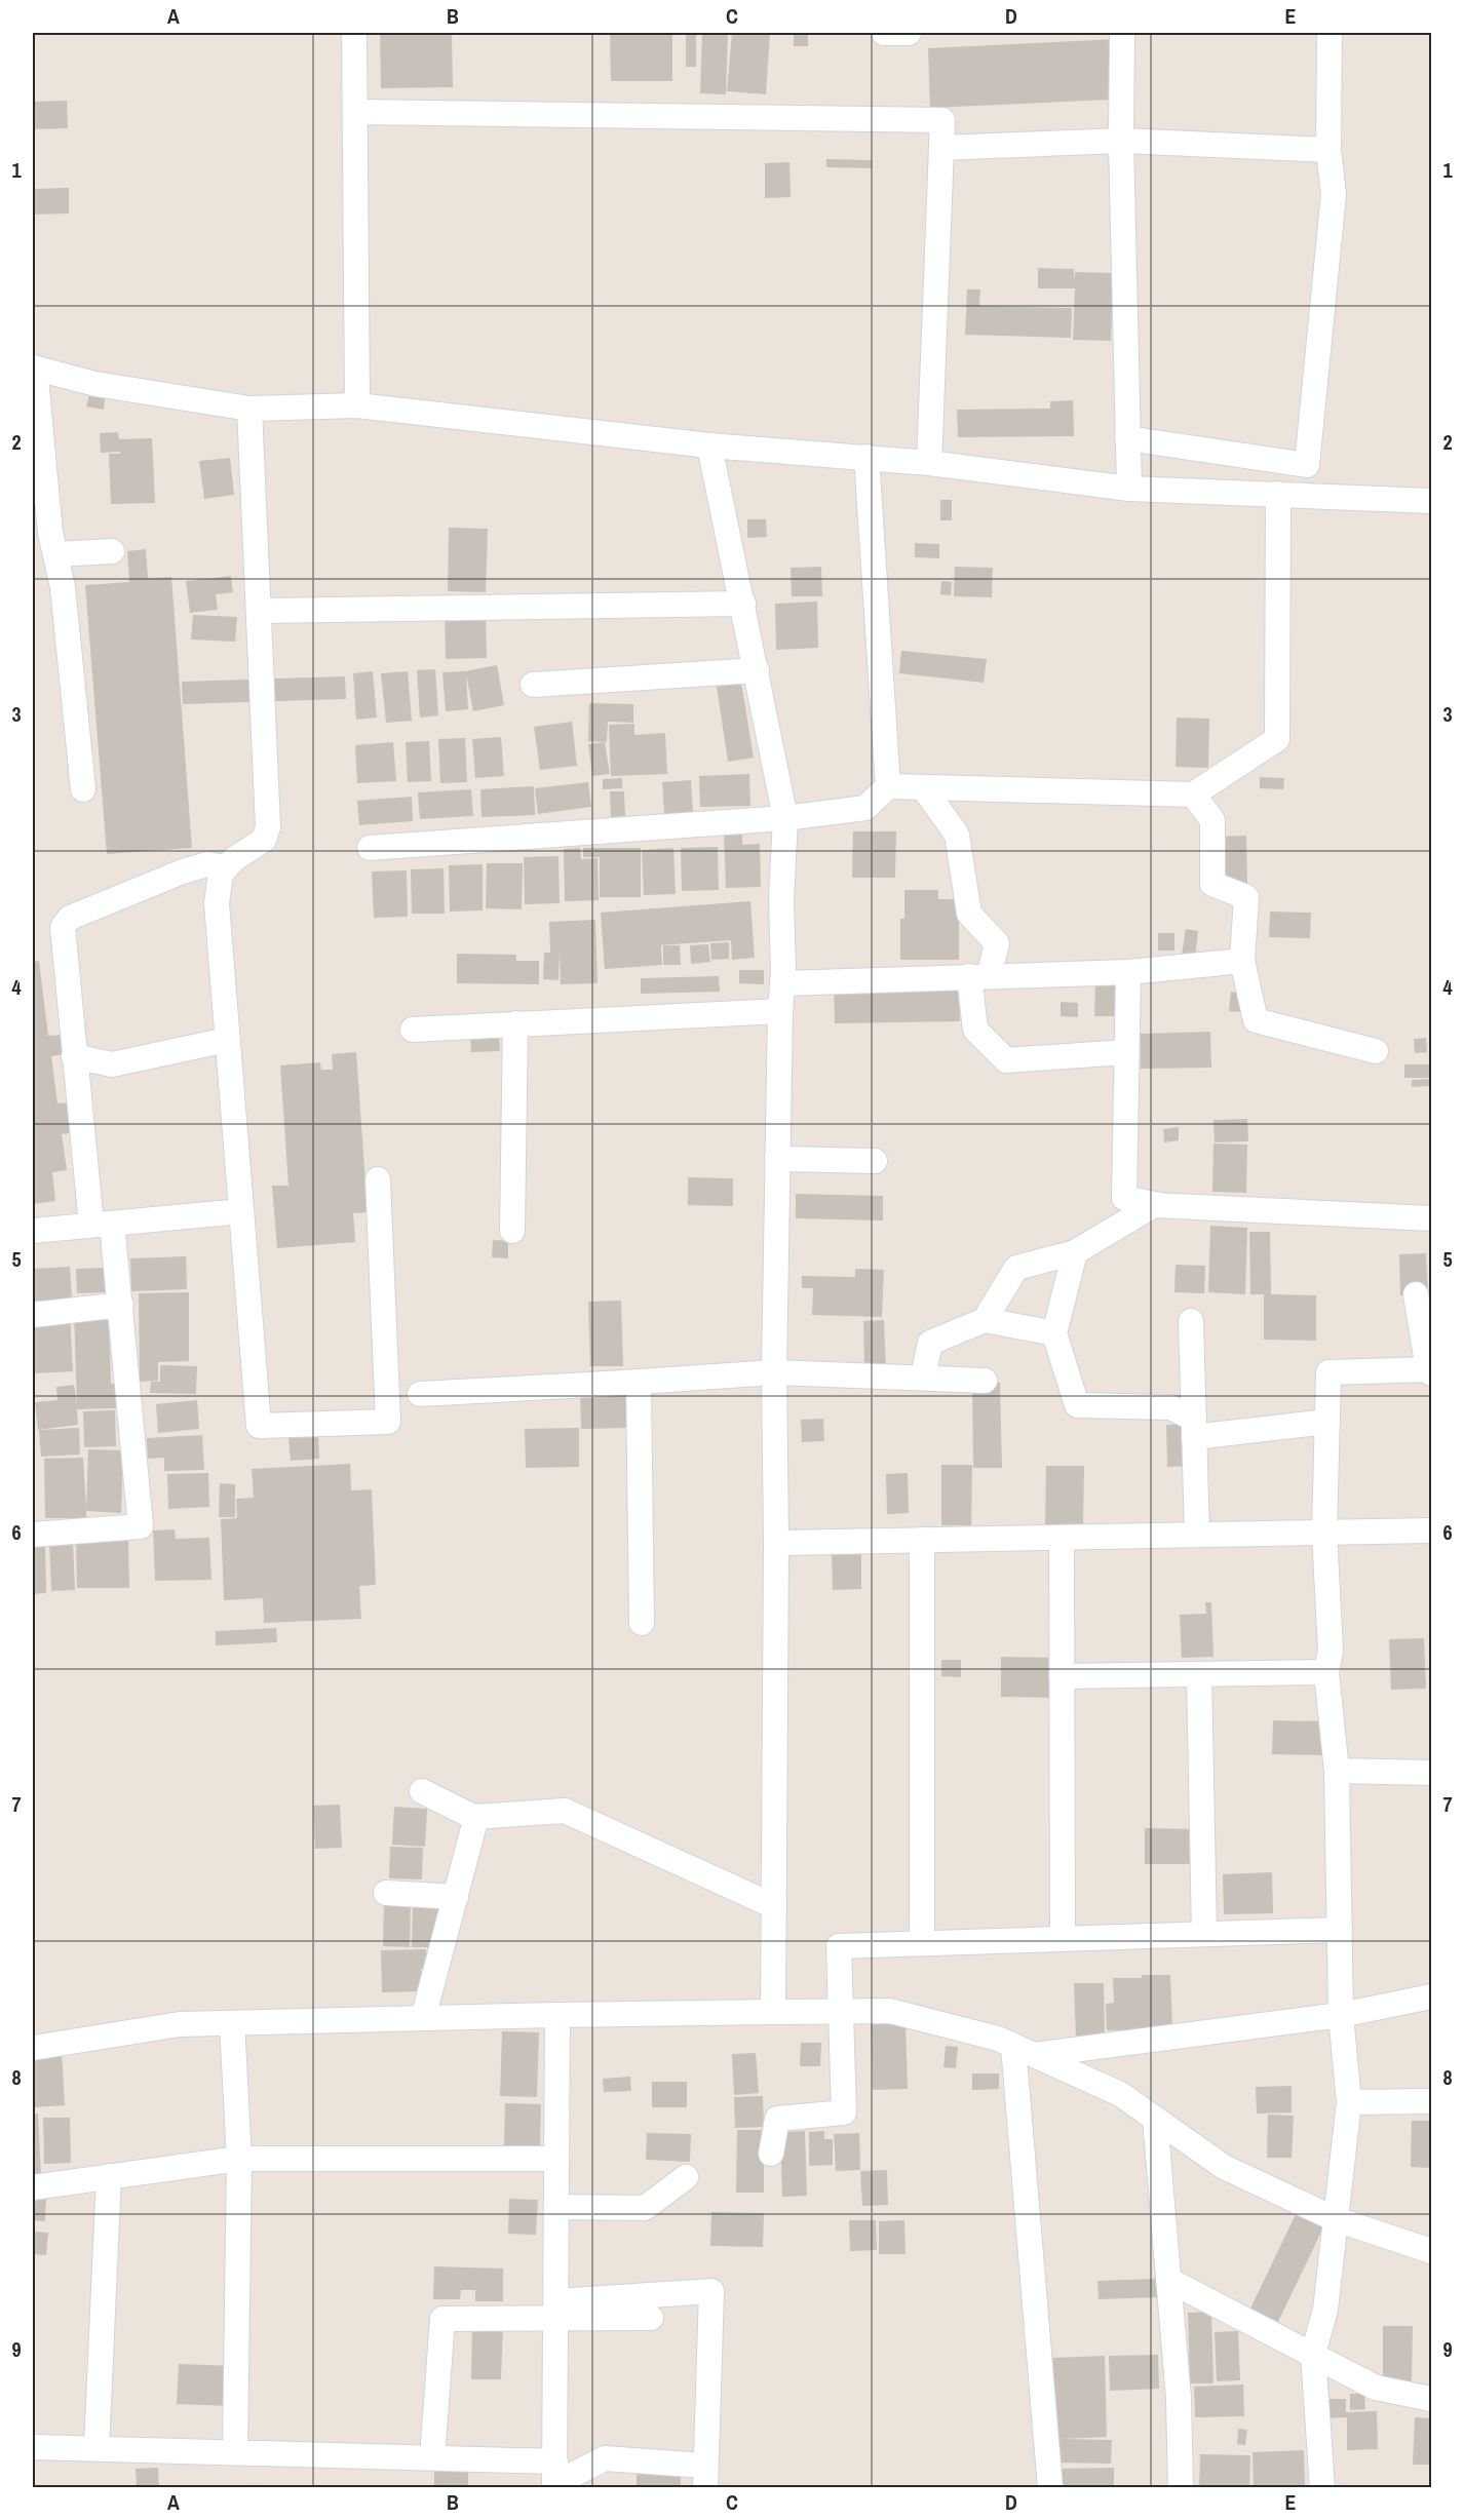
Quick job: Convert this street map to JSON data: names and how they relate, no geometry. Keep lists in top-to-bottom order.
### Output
{
  "grid": {
    "columns": [
      "A",
      "B",
      "C",
      "D",
      "E"
    ],
    "rows": [
      "1",
      "2",
      "3",
      "4",
      "5",
      "6",
      "7",
      "8",
      "9"
    ]
  }
}
